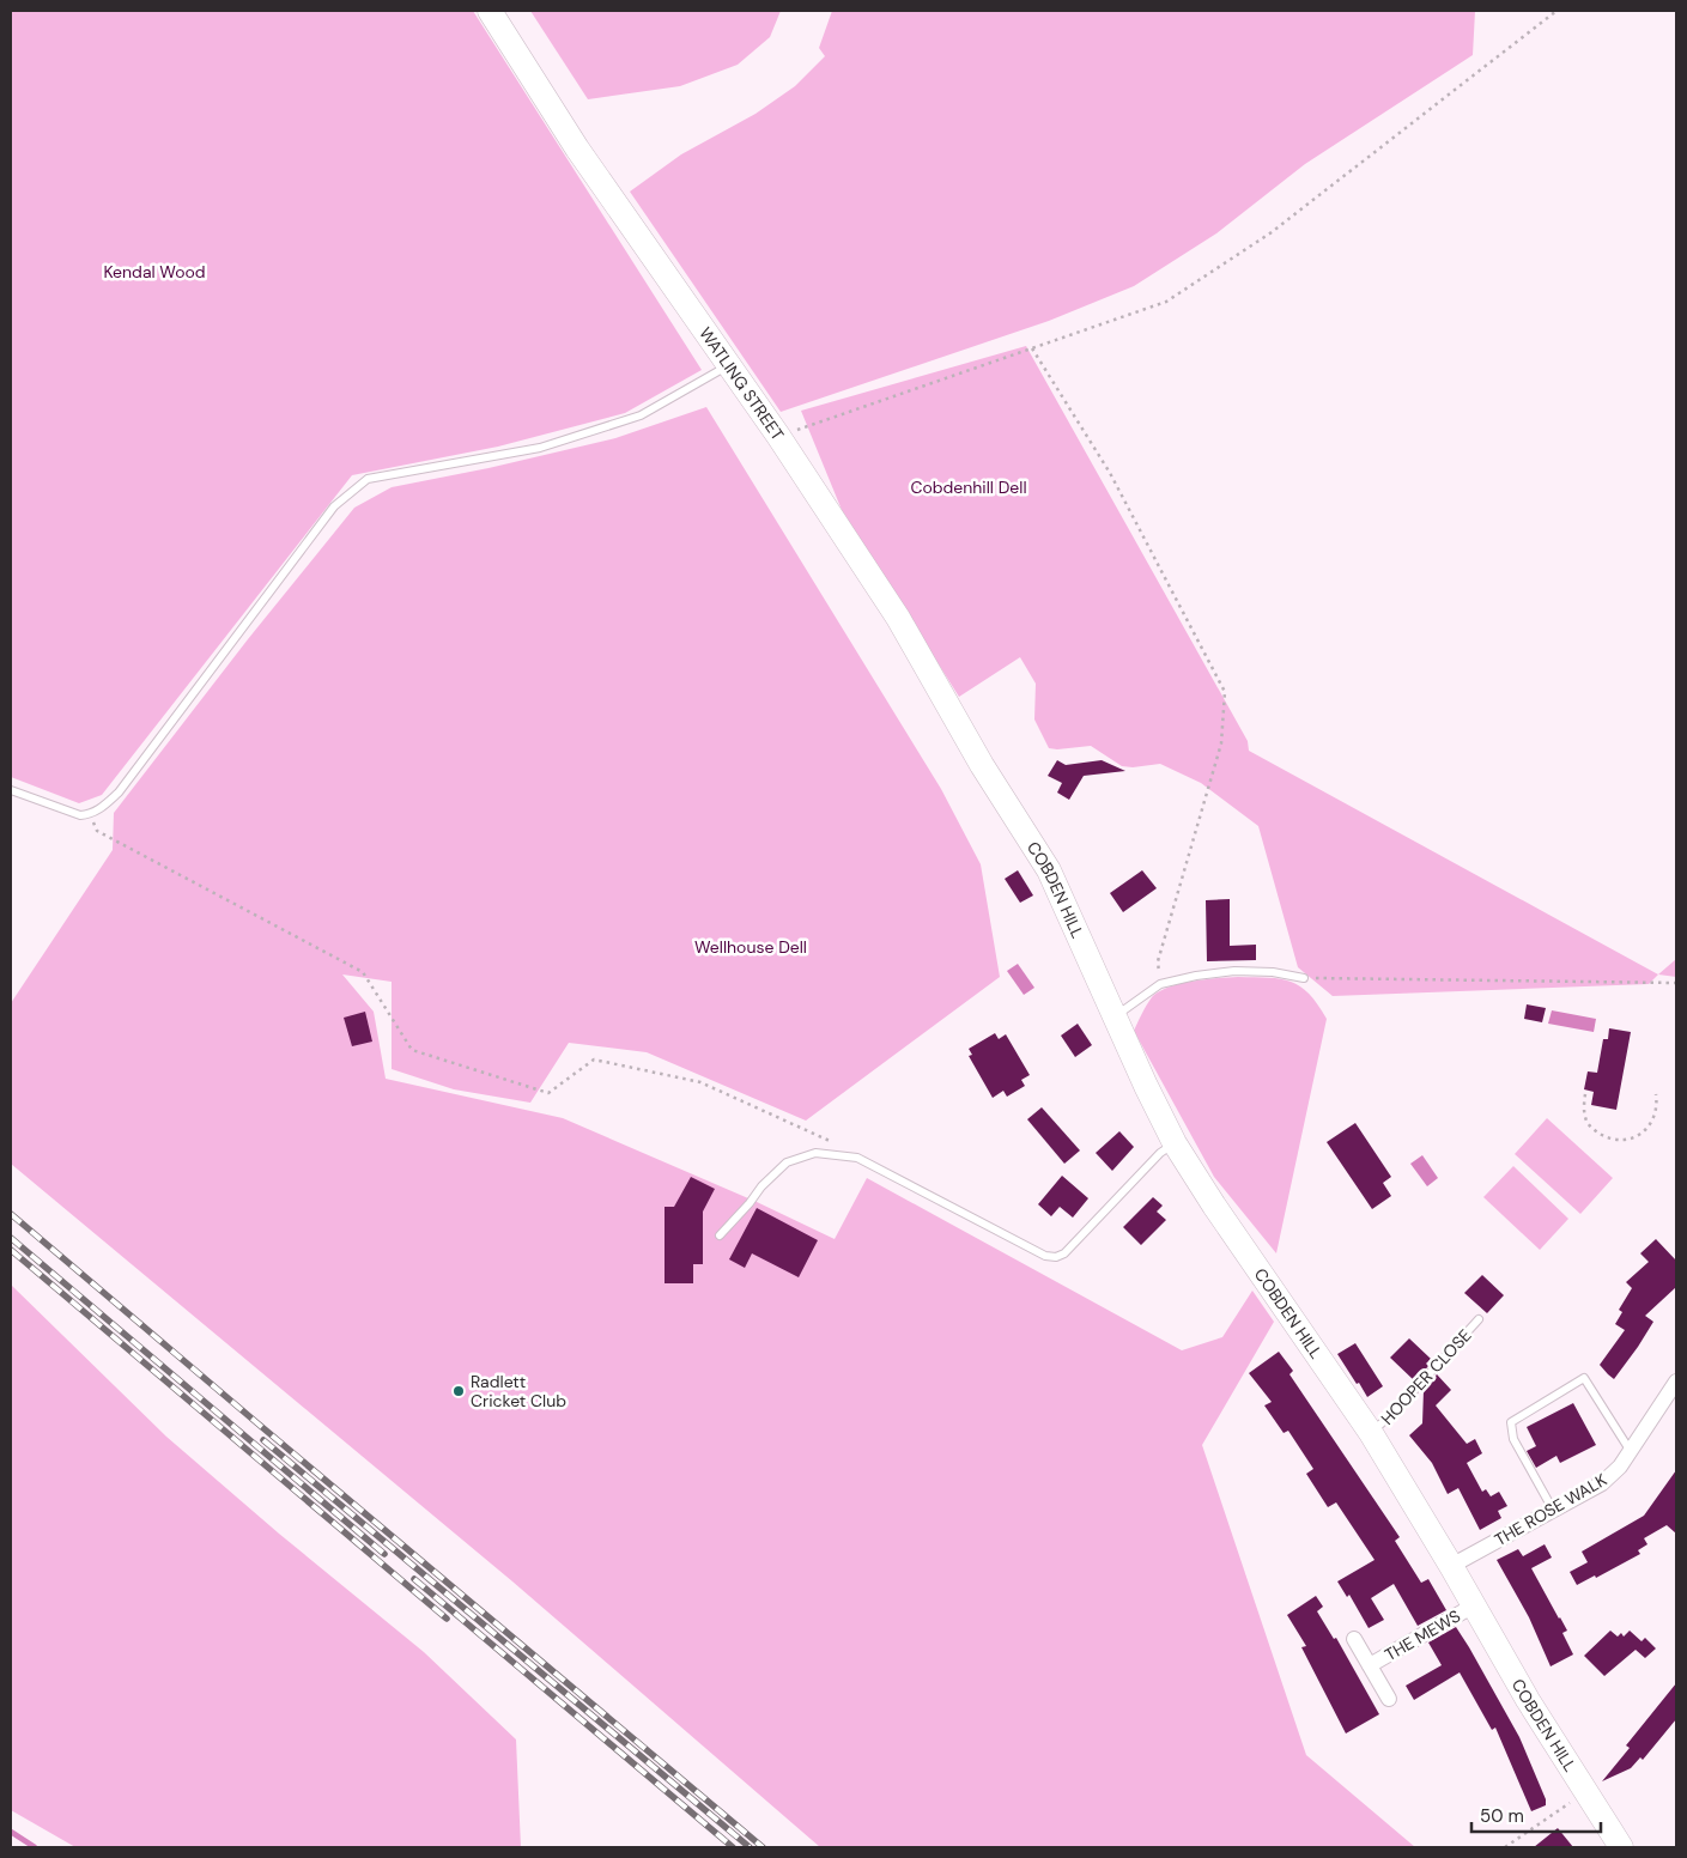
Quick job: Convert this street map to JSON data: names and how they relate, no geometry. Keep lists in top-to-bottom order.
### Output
{
  "streets": {
    "main road": ["WATLING STREET", "COBDEN HILL"],
    "street": ["THE ROSE WALK", "THE MEWS"],
    "lane": ["HOOPER CLOSE"]
  },
  "crossings": [
    ["WATLING STREET", "COBDEN HILL"],
    ["COBDEN HILL", "HOOPER CLOSE"],
    ["COBDEN HILL", "THE ROSE WALK"],
    ["COBDEN HILL", "THE MEWS"]
  ],
  "parks": ["Kendal Wood", "Cobdenhill Dell", "Wellhouse Dell"],
  "places": ["Radlett Cricket Club"],
  "scale_bar": "50 m"
}
